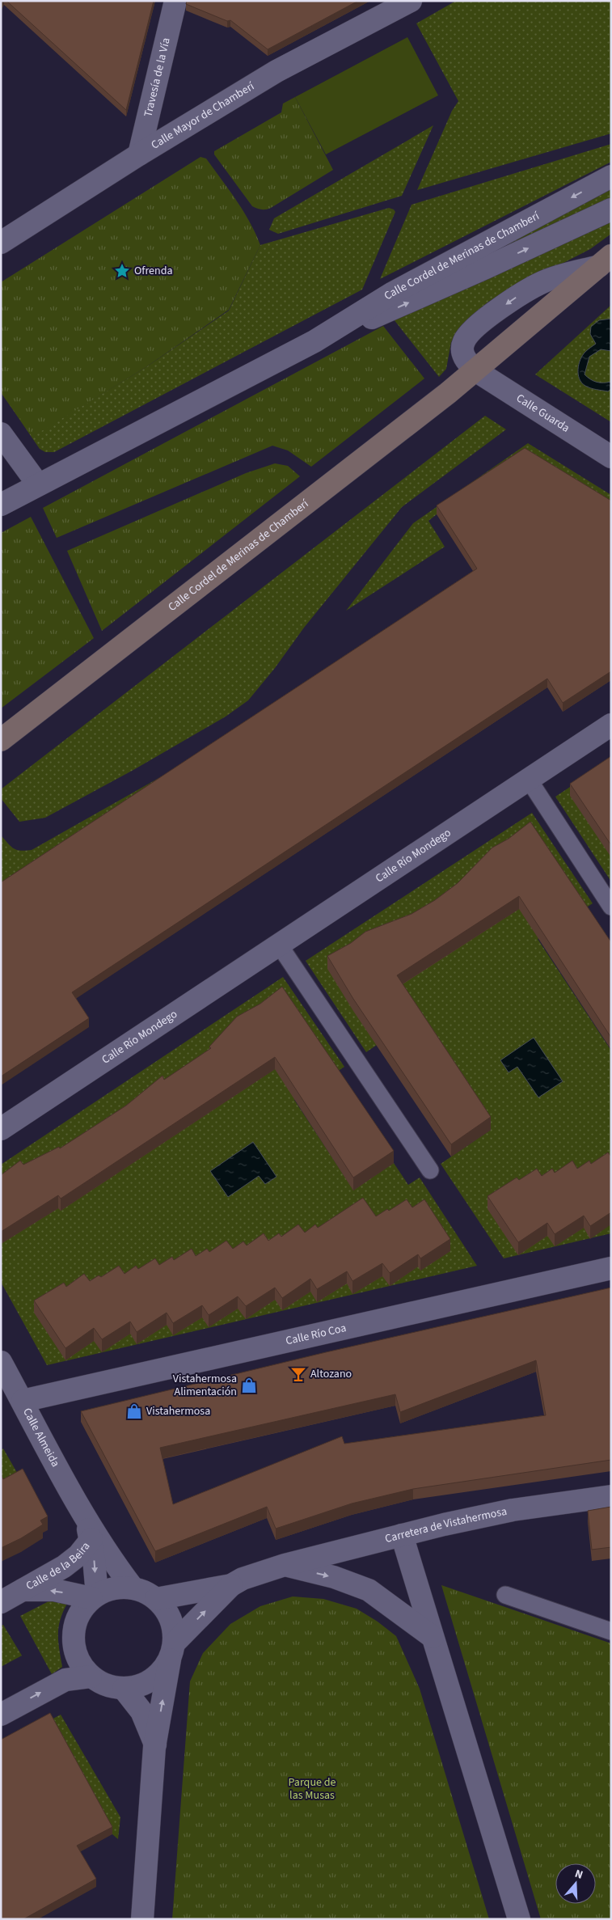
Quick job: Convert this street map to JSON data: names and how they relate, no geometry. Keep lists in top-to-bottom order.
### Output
{
  "streets": {
    "main road": ["Calle Cordel de Merinas de Chamberí"],
    "street": [
      "Travesía de la Vía",
      "Calle Mayor de Chamberí",
      "Calle Guarda",
      "Calle Río Mondego",
      "Calle Río Coa",
      "Calle Almeida",
      "Carretera de Vistahermosa",
      "Calle de la Beira"
    ]
  },
  "crossings": [
    ["Travesía de la Vía", "Calle Mayor de Chamberí"],
    ["Calle Cordel de Merinas de Chamberí", "Calle Guarda"],
    ["Calle Río Coa", "Calle Almeida"],
    ["Calle Almeida", "Carretera de Vistahermosa"],
    ["Calle Almeida", "Calle de la Beira"],
    ["Carretera de Vistahermosa", "Calle de la Beira"]
  ],
  "one_way": ["Calle de la Beira"],
  "parks": ["Parque de las Musas"],
  "places": {
    "place": ["Ofrenda"],
    "bar": ["Altozano"],
    "shop": ["Vistahermosa Alimentación", "Vistahermosa"]
  },
  "north": "top"
}
